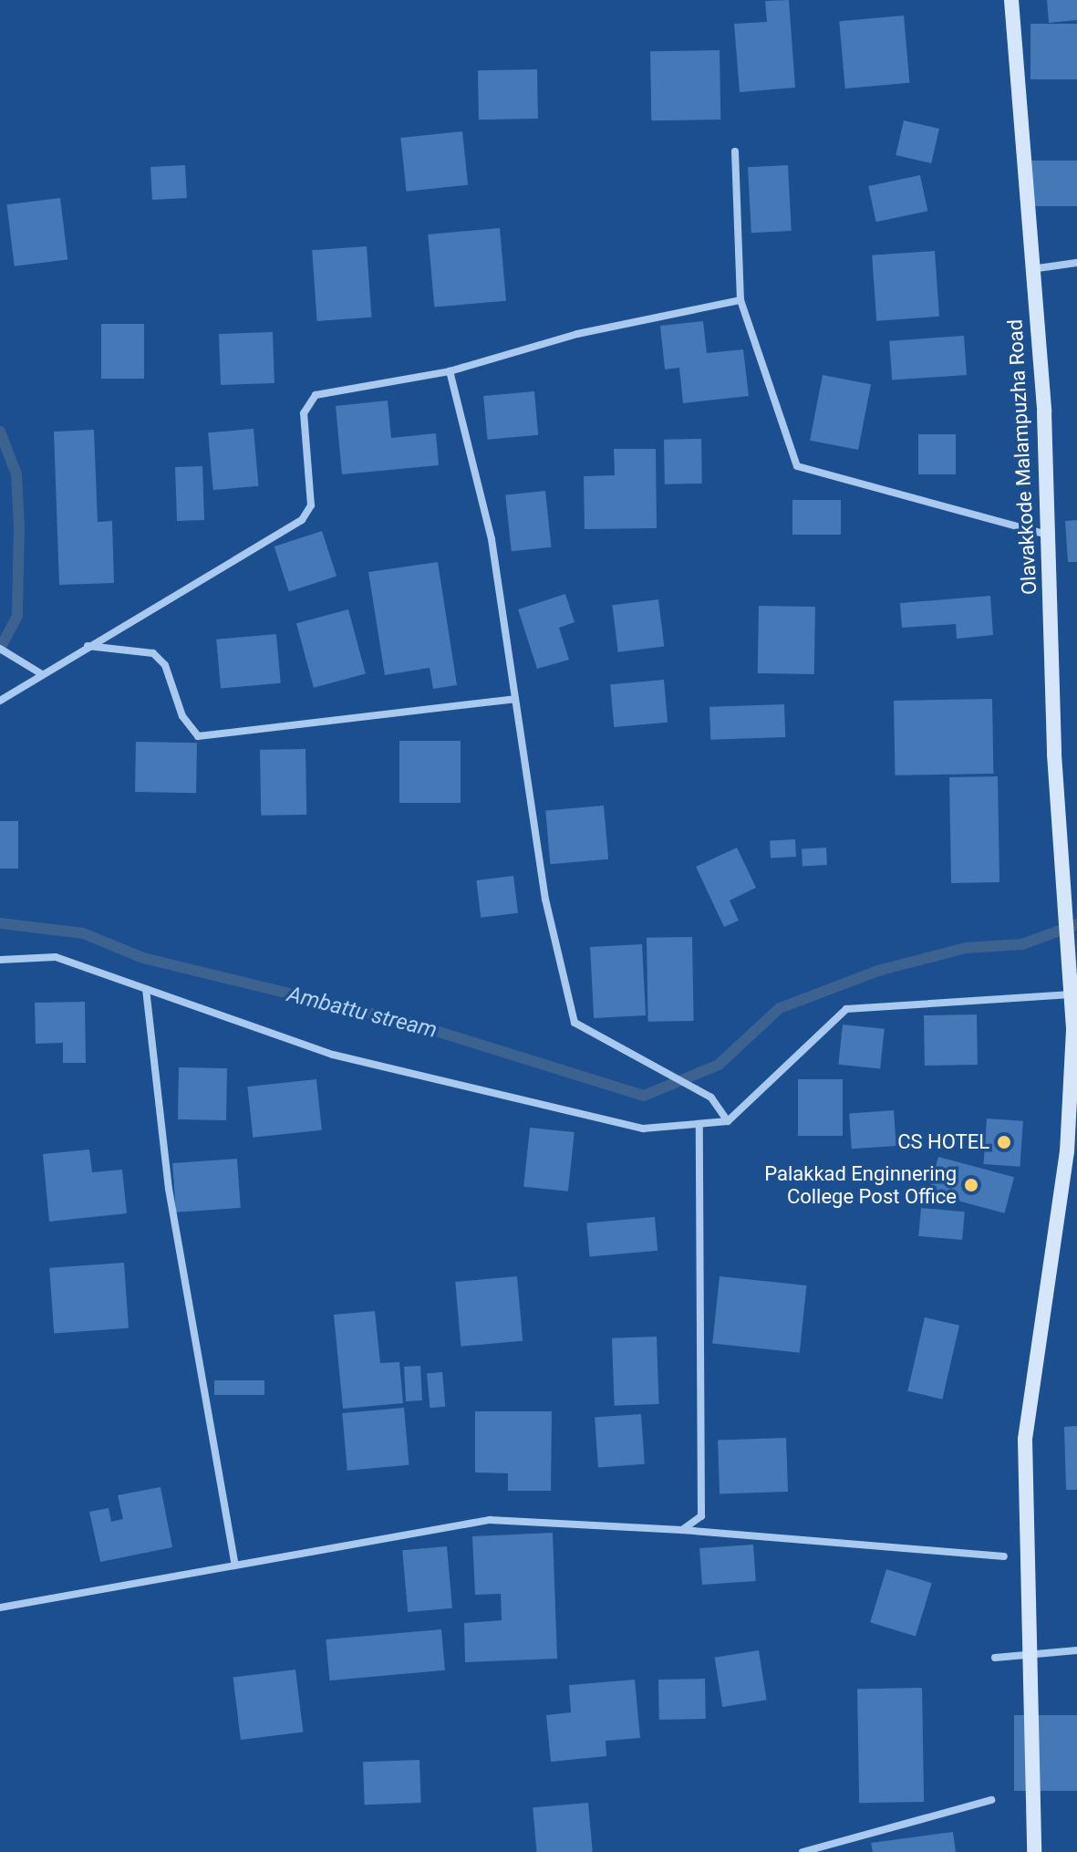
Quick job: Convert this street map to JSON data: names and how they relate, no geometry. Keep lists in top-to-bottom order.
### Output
{
  "streets": {
    "main road": ["Olavakkode Malampuzha Road"]
  },
  "water": ["Ambattu stream"],
  "places": ["CS HOTEL", "Palakkad Enginnering College Post Office"]
}
